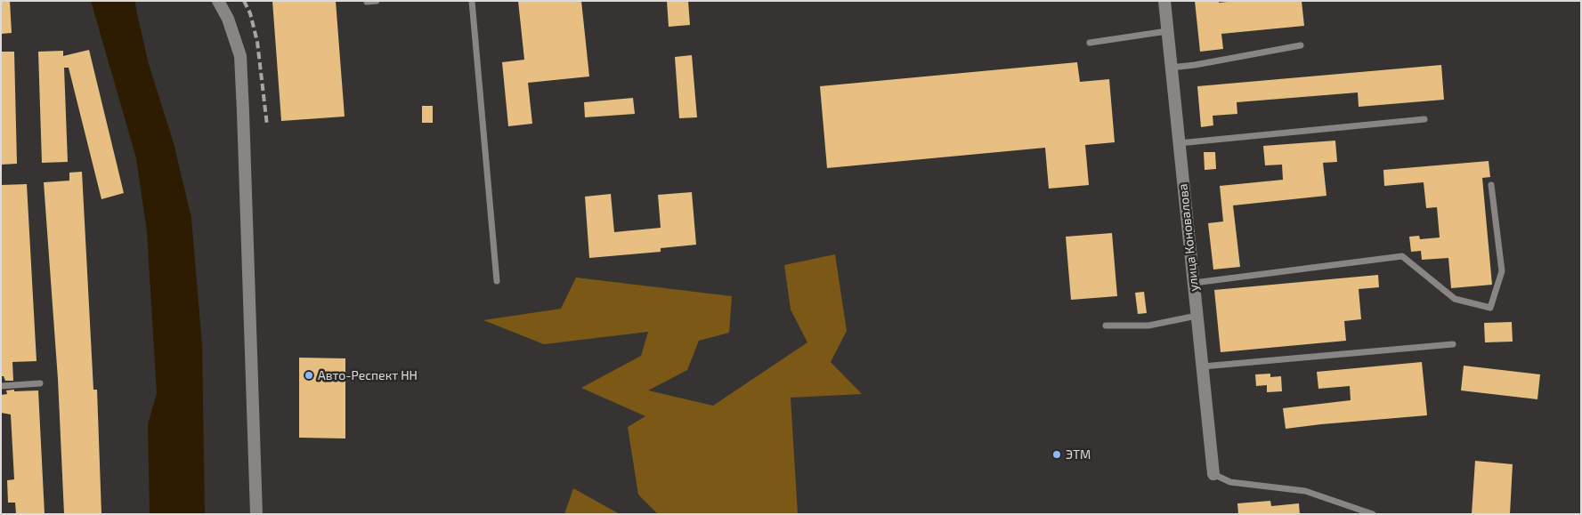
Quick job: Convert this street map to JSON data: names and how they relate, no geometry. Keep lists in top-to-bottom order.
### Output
{
  "streets": {
    "street": ["улица Коновалова"]
  },
  "places": ["Авто-Респект НН", "ЭТМ"]
}
